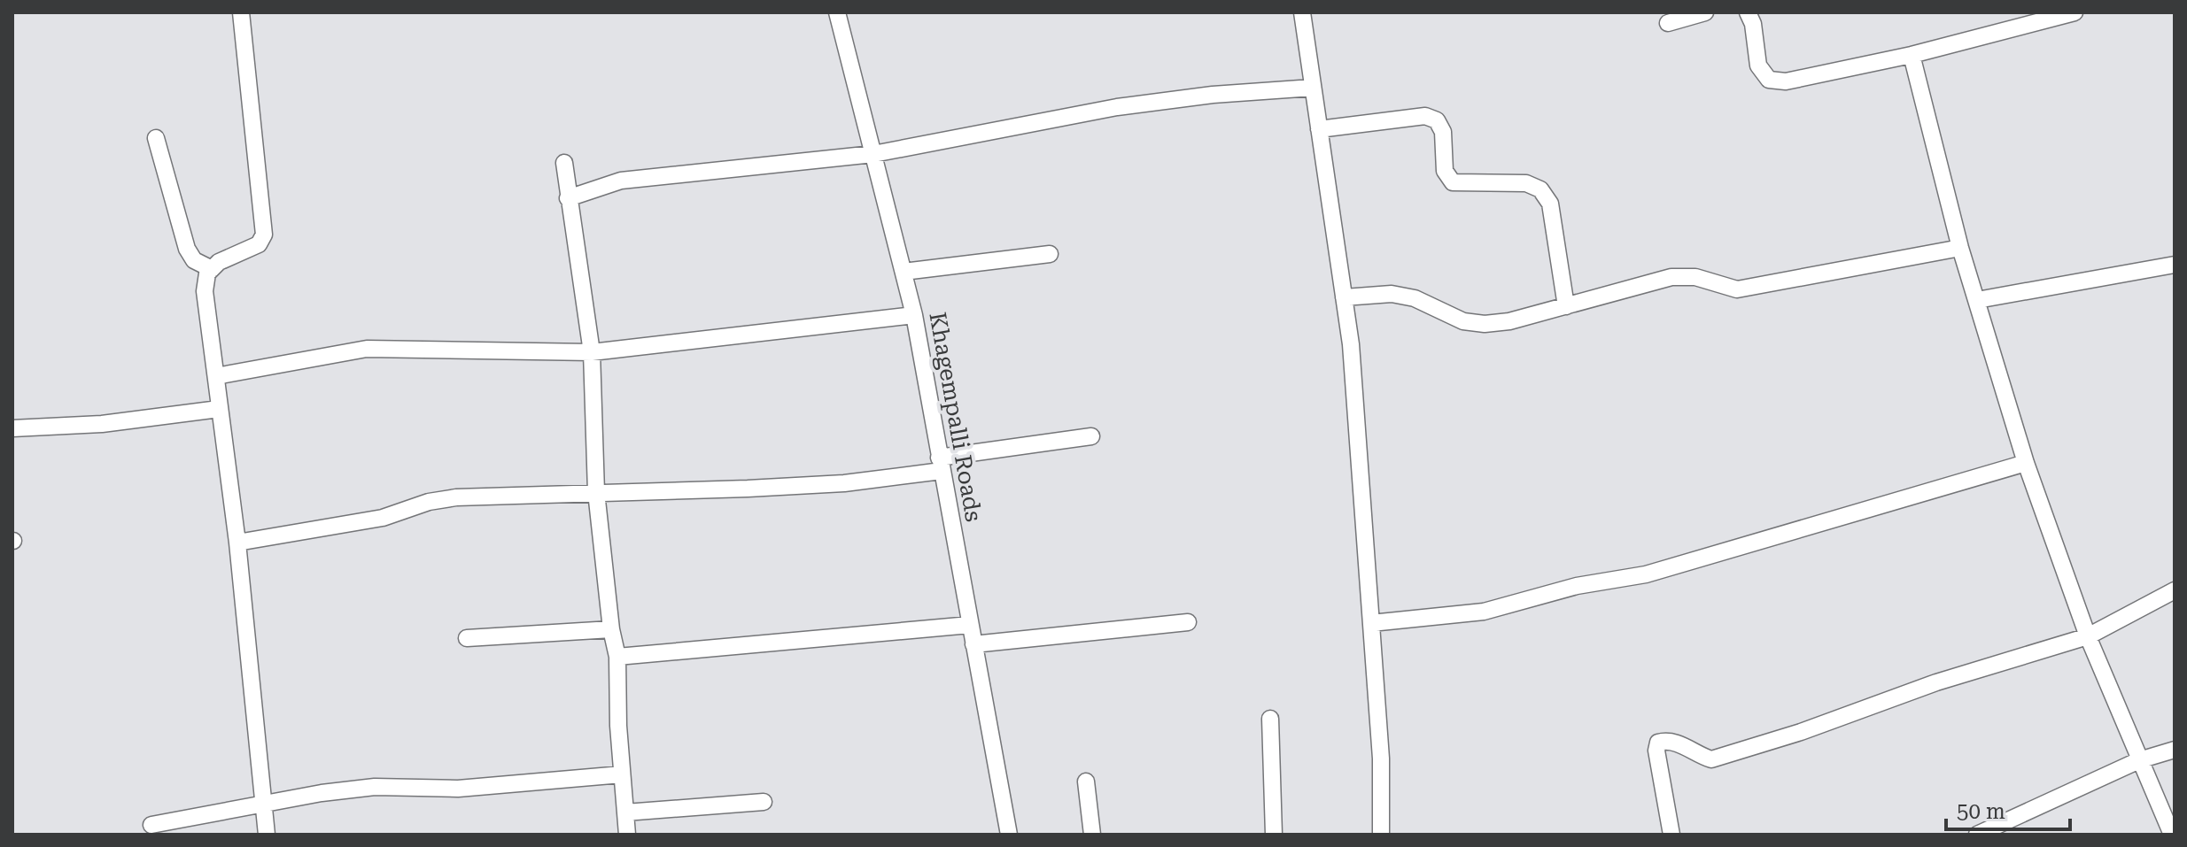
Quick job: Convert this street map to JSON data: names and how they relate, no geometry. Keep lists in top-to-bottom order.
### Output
{
  "streets": {
    "street": ["Khagempalli Roads"]
  },
  "scale_bar": "50 m"
}
